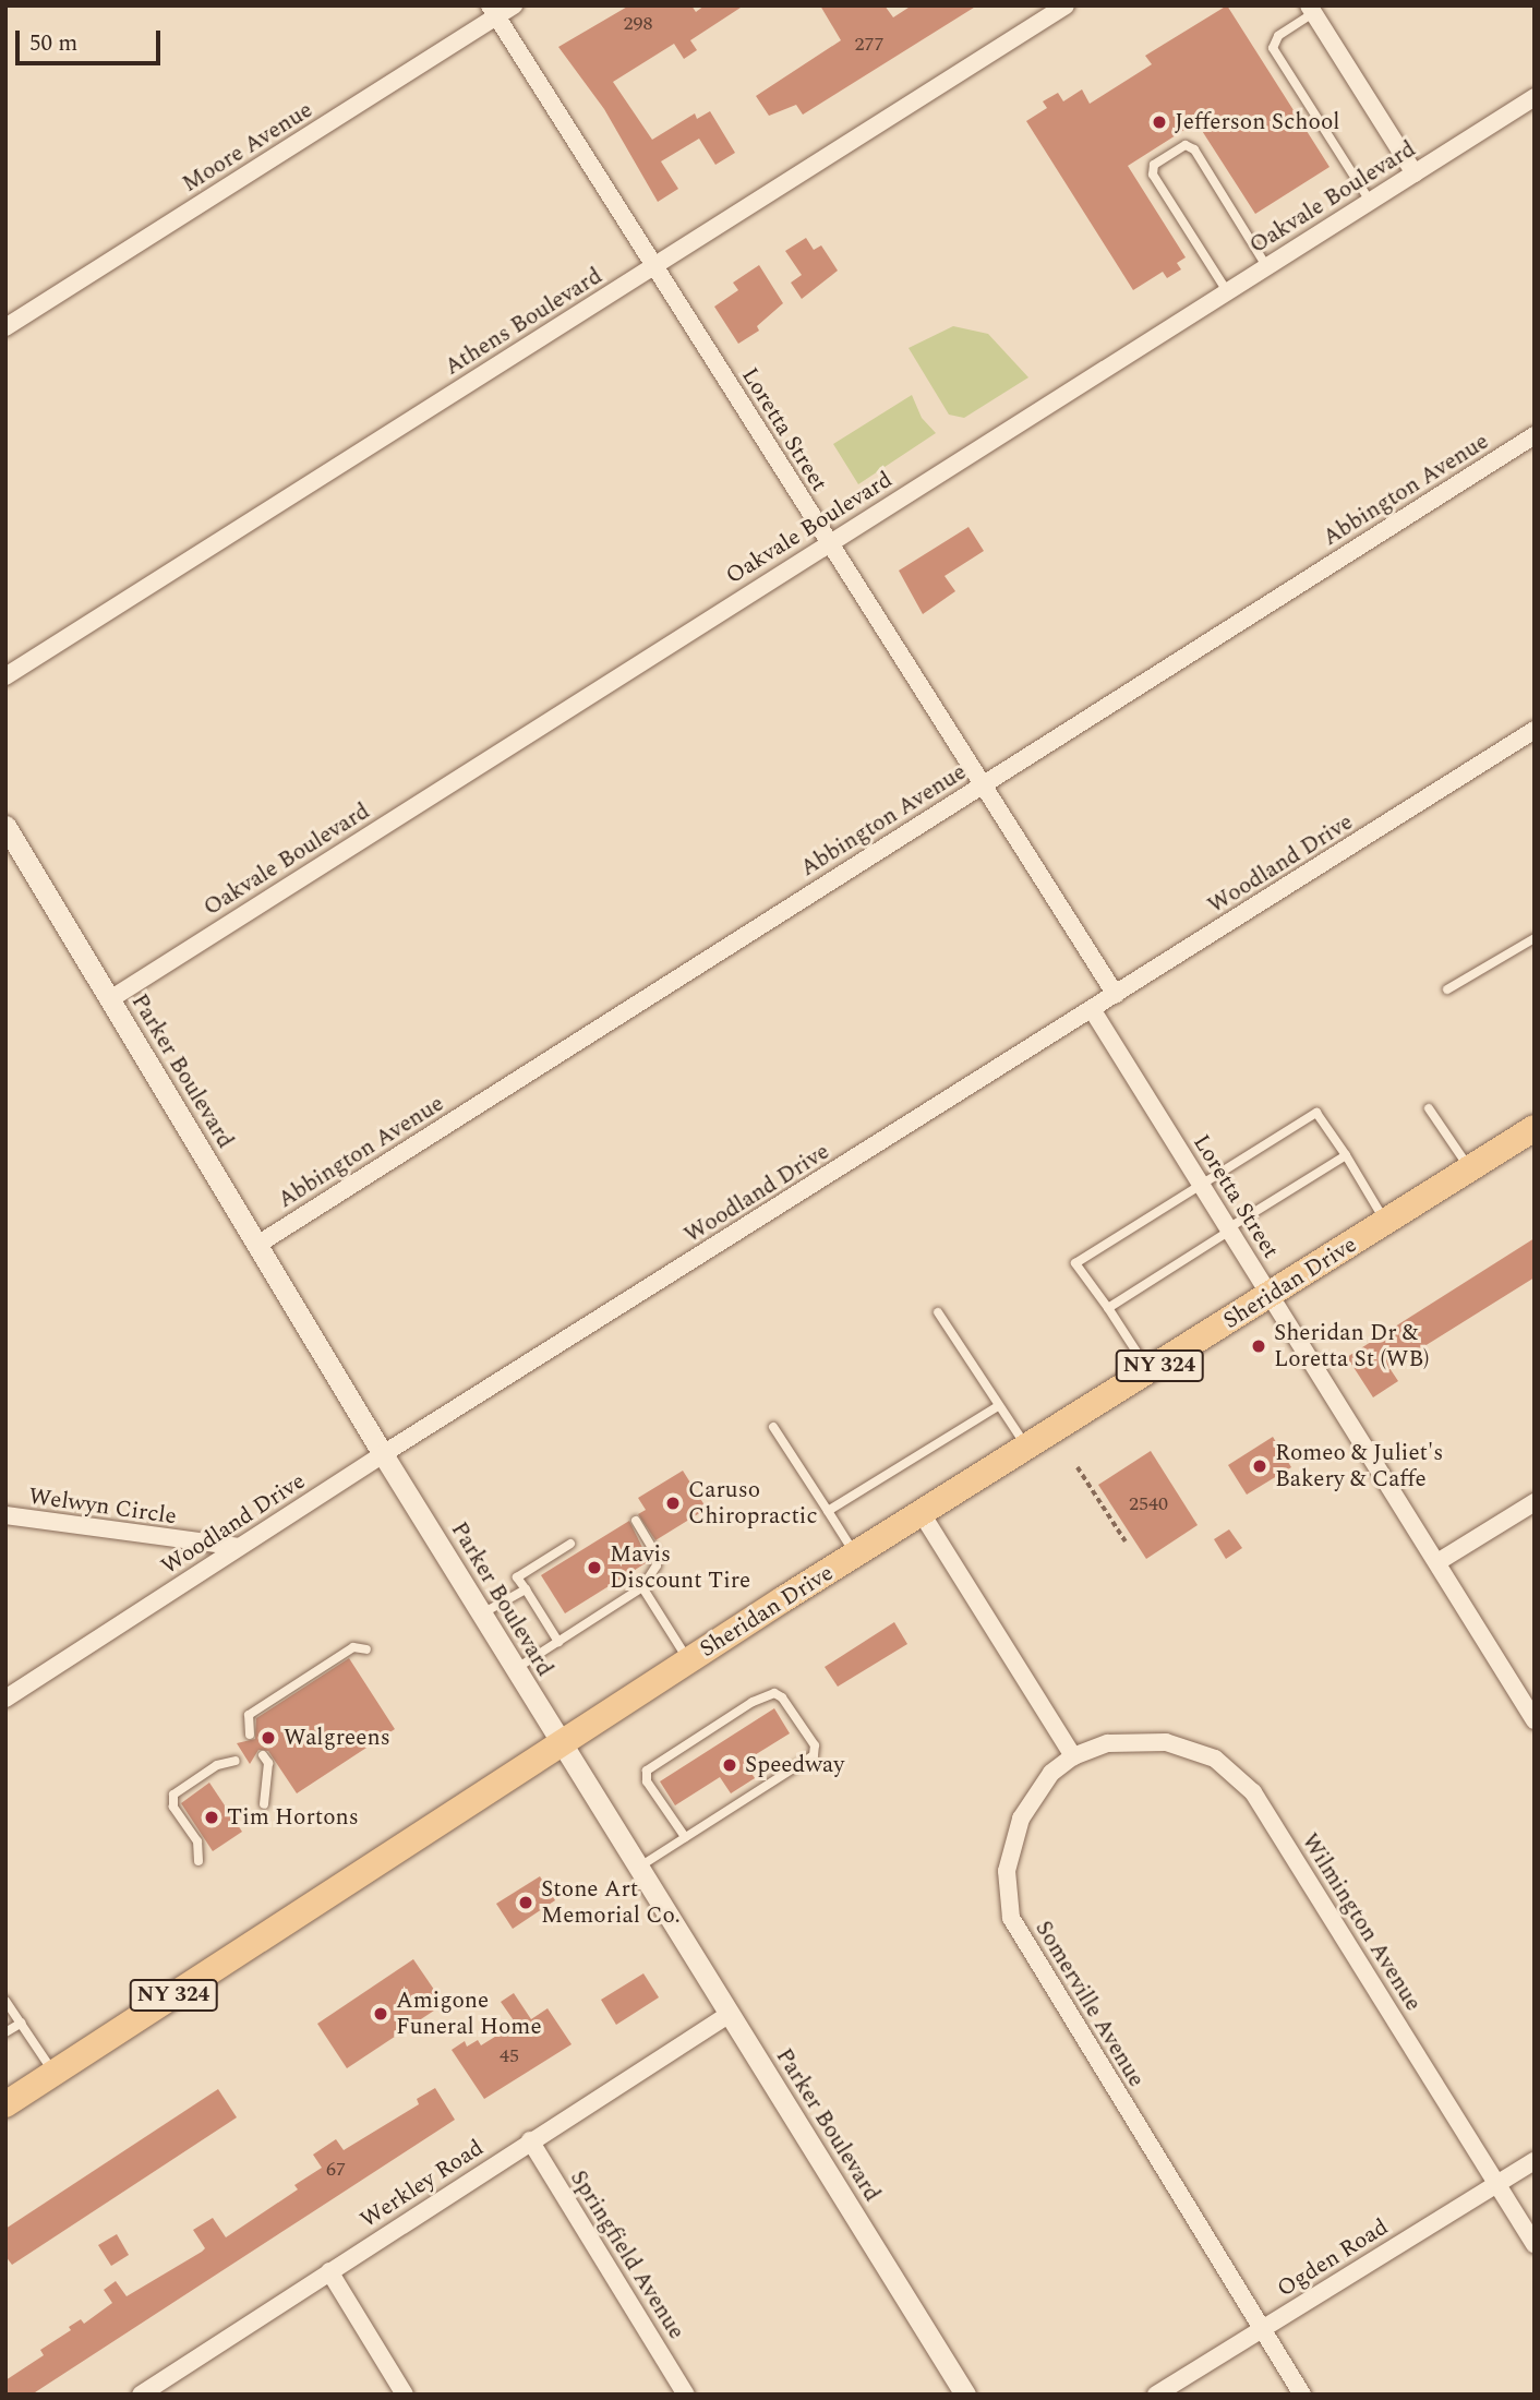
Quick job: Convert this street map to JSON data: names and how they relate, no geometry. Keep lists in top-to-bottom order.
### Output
{
  "streets": {
    "main road": ["Sheridan Drive", "NY 324"],
    "street": [
      "Moore Avenue",
      "Oakvale Boulevard",
      "Athens Boulevard",
      "Loretta Street",
      "Abbington Avenue",
      "Woodland Drive",
      "Parker Boulevard",
      "Welwyn Circle",
      "Wilmington Avenue",
      "Somerville Avenue",
      "Werkley Road",
      "Springfield Avenue",
      "Ogden Road"
    ]
  },
  "crossings": [
    ["Moore Avenue", "Loretta Street"],
    ["Oakvale Boulevard", "Loretta Street"],
    ["Oakvale Boulevard", "Parker Boulevard"],
    ["Athens Boulevard", "Loretta Street"],
    ["Loretta Street", "Abbington Avenue"],
    ["Loretta Street", "Woodland Drive"],
    ["Loretta Street", "Sheridan Drive"],
    ["Abbington Avenue", "Parker Boulevard"],
    ["Woodland Drive", "Parker Boulevard"],
    ["Woodland Drive", "Welwyn Circle"],
    ["Parker Boulevard", "Sheridan Drive"],
    ["Parker Boulevard", "Werkley Road"],
    ["Wilmington Avenue", "Somerville Avenue"],
    ["Wilmington Avenue", "Ogden Road"],
    ["Somerville Avenue", "Ogden Road"],
    ["Werkley Road", "Springfield Avenue"]
  ],
  "places": [
    "Jefferson School",
    "Sheridan Dr & Loretta St (WB)",
    "Romeo & Juliet's Bakery & Caffe",
    "Caruso Chiropractic",
    "Mavis Discount Tire",
    "Walgreens",
    "Speedway",
    "Tim Hortons",
    "Stone Art Memorial Co.",
    "Amigone Funeral Home"
  ],
  "house_numbers": [
    "298",
    "277",
    "2540",
    "45",
    "67"
  ],
  "scale_bar": "50 m"
}
